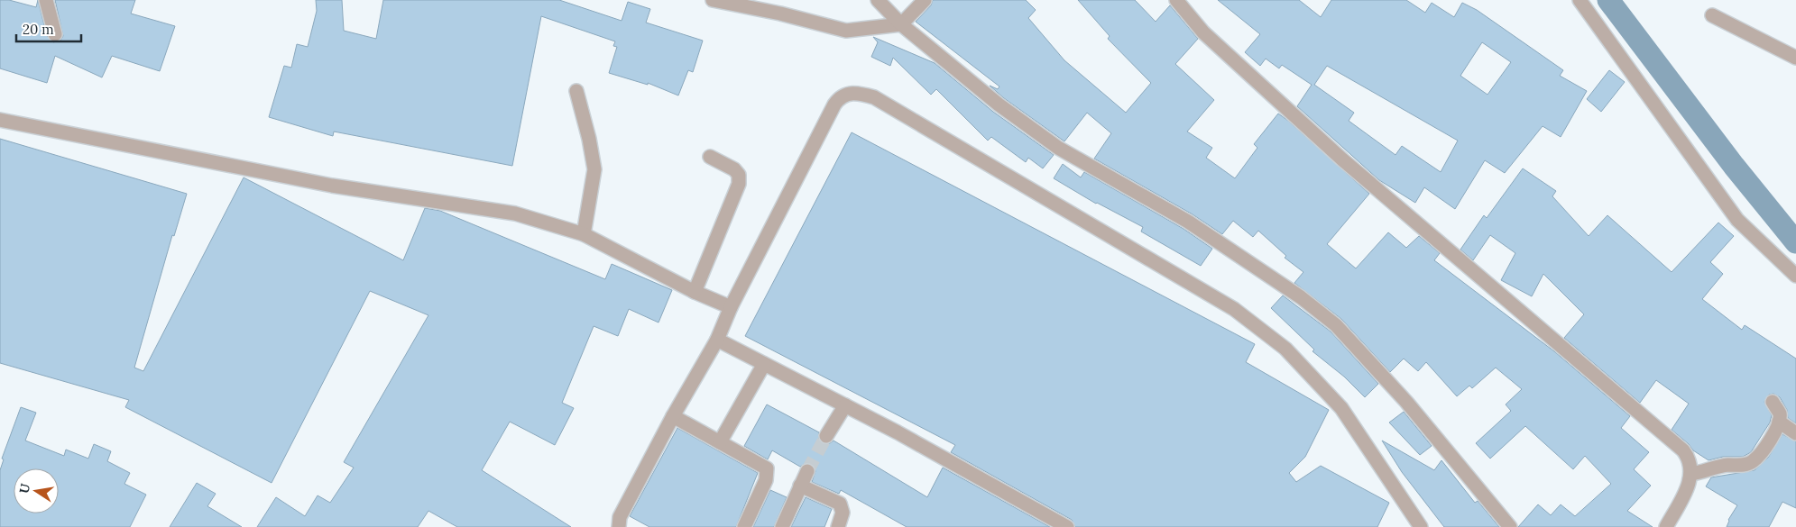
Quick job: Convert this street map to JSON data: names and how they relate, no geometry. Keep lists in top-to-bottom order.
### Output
{
  "scale_bar": "20 m",
  "north": "left"
}
